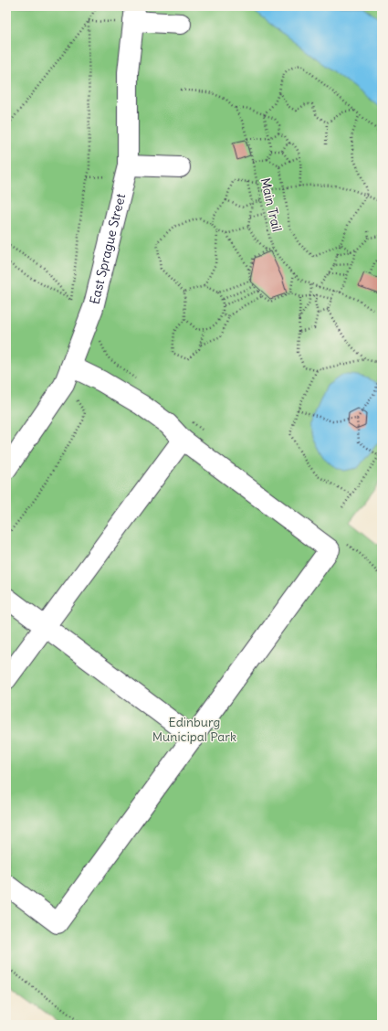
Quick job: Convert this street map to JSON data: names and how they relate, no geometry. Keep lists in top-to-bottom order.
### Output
{
  "streets": {
    "street": ["East Sprague Street"],
    "path": ["Main Trail"]
  },
  "parks": ["Edinburg Municipal Park"]
}
